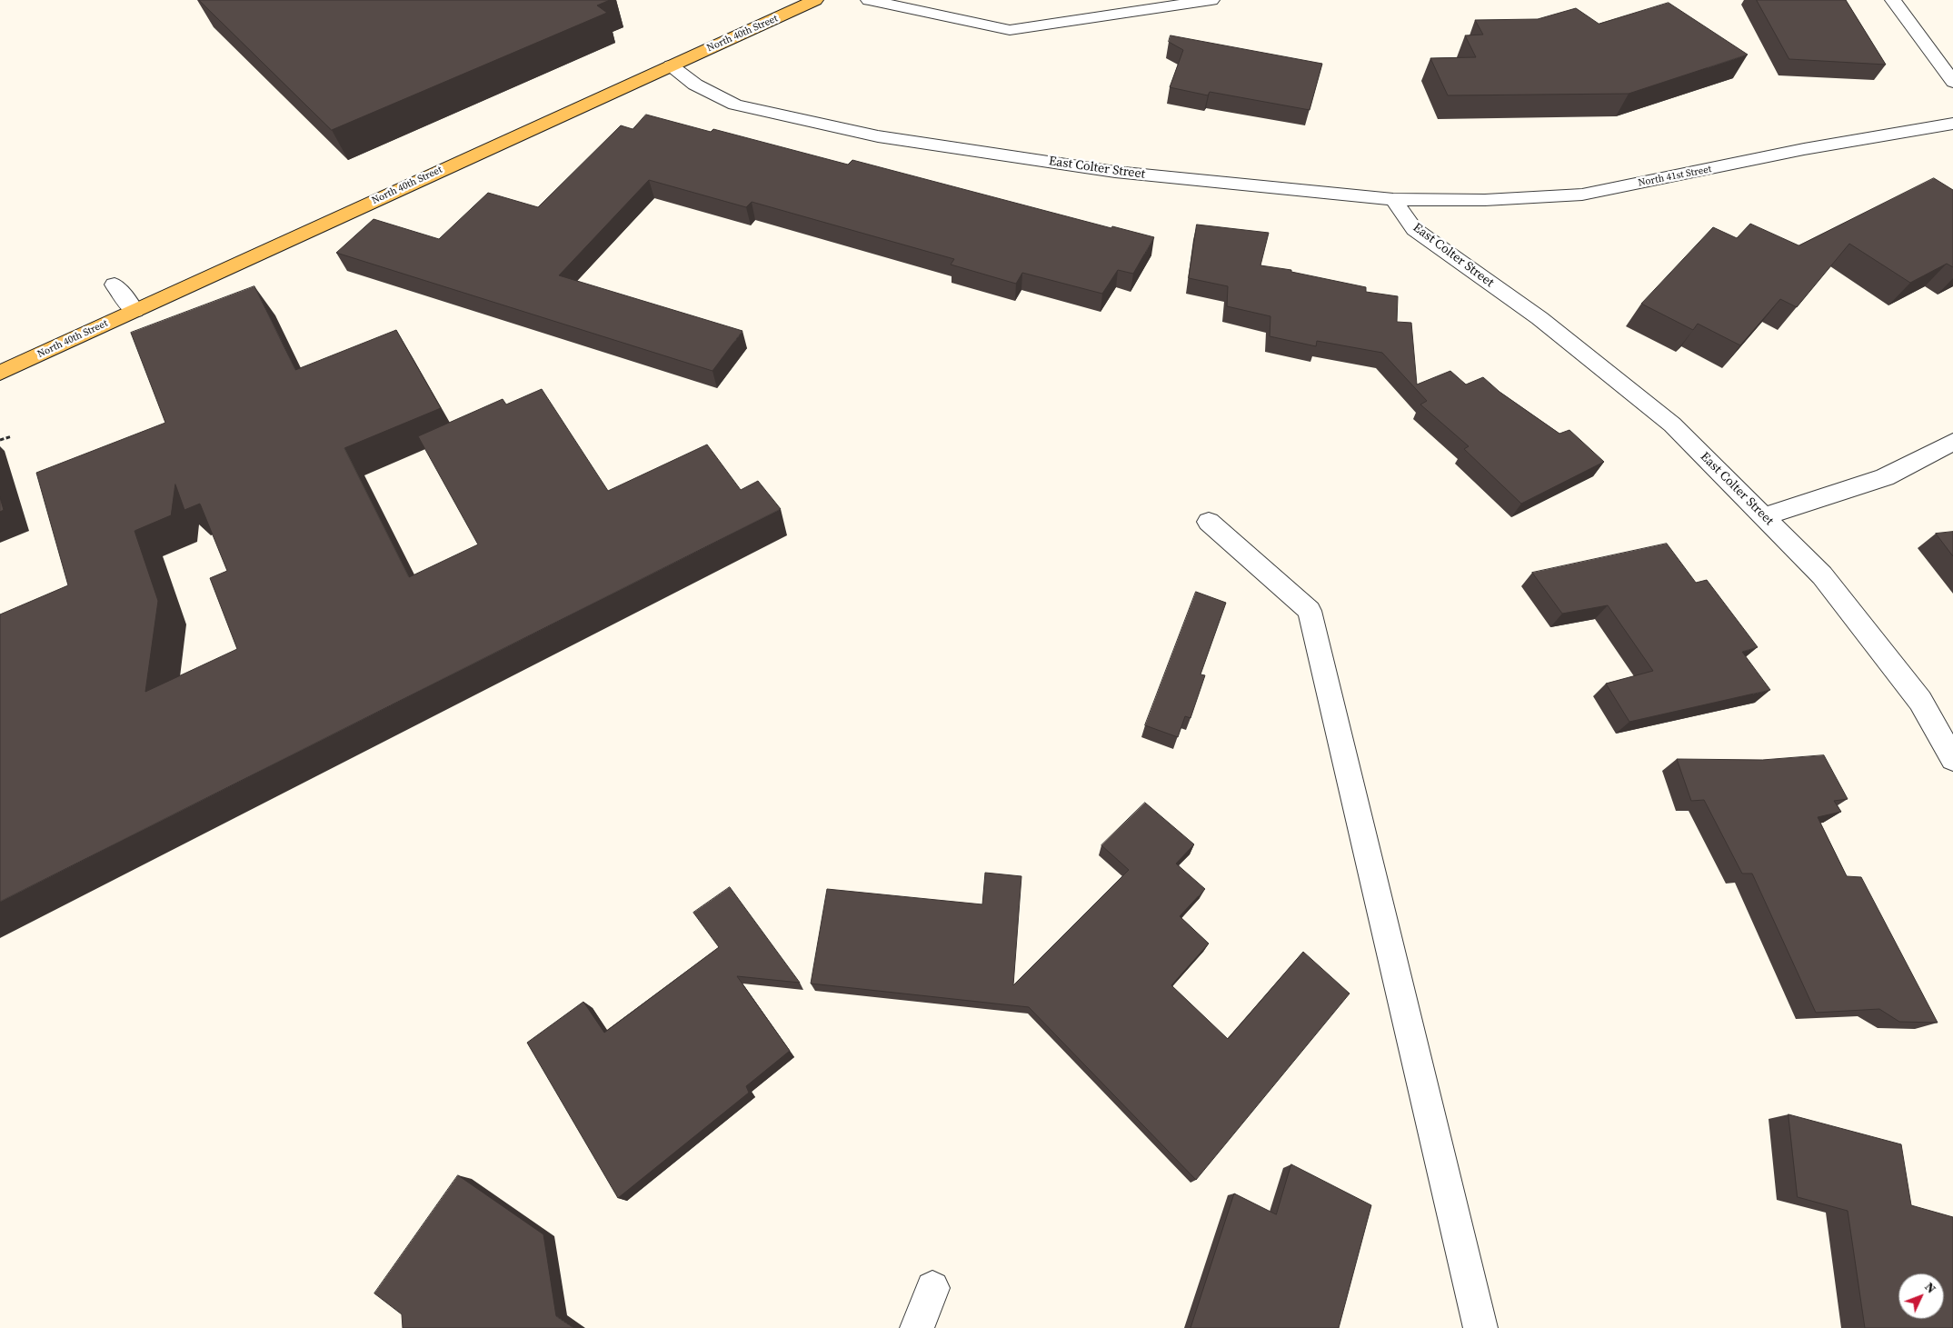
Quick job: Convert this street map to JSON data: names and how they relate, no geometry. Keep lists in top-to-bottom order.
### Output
{
  "streets": {
    "main road": ["North 40th Street"],
    "street": ["East Colter Street", "North 41st Street"]
  },
  "crossings": [
    ["North 40th Street", "East Colter Street"],
    ["East Colter Street", "North 41st Street"]
  ],
  "north": "top right"
}
